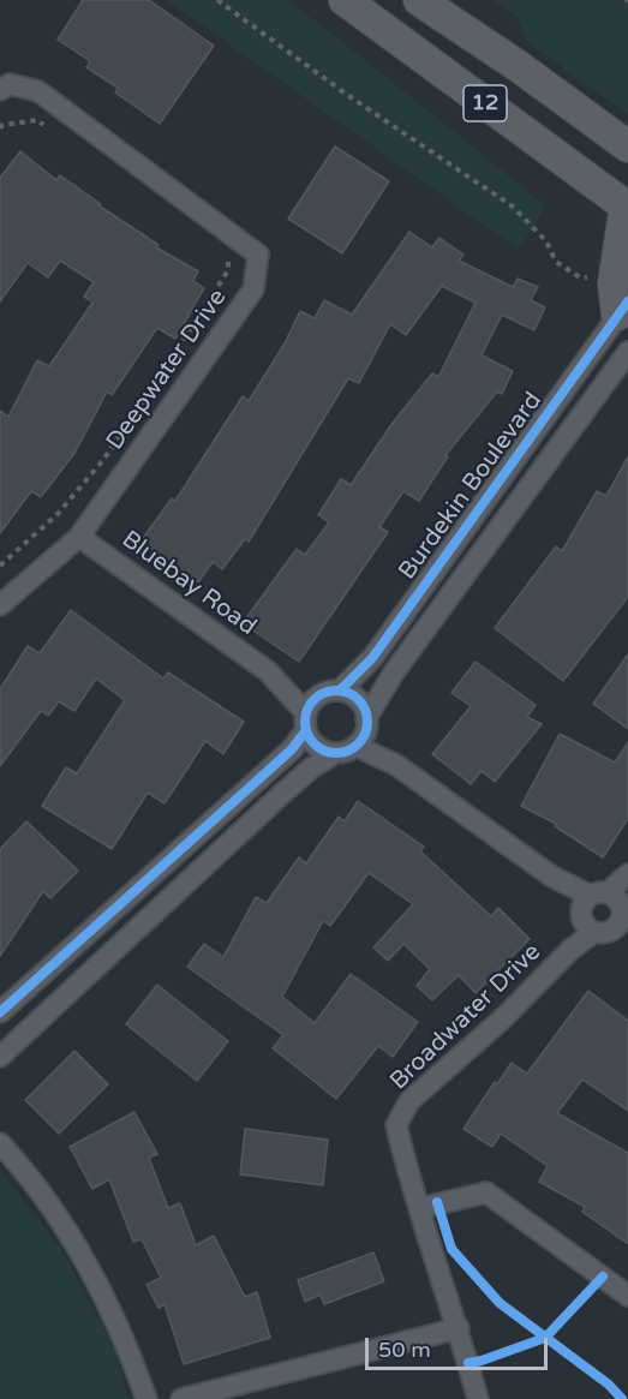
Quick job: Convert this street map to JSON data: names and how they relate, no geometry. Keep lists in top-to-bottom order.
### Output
{
  "streets": {
    "main road": ["12"],
    "street": [
      "Deepwater Drive",
      "Burdekin Boulevard",
      "Bluebay Road",
      "Broadwater Drive"
    ]
  },
  "crossings": [
    ["Deepwater Drive", "Bluebay Road"],
    ["Burdekin Boulevard", "Bluebay Road"]
  ],
  "scale_bar": "50 m"
}
